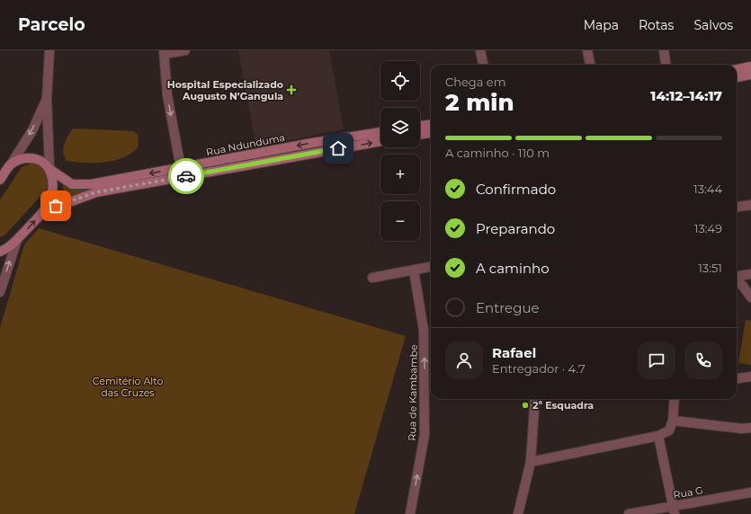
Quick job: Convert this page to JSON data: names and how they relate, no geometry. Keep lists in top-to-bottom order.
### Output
{
  "streets": {
    "main road": ["Rua Ndunduma"],
    "street": ["Rua de Kambambe", "Rua G"]
  },
  "one_way": ["Rua de Kambambe"],
  "parks": ["Cemitério Alto das Cruzes"],
  "places": {
    "health": ["Hospital Especializado Augusto N’Gangula"],
    "other": ["2ª Esquadra"]
  },
  "page": {
    "header": "Parcelo",
    "nav": ["Mapa", "Rotas", "Salvos"],
    "map_buttons": ["+", "−"],
    "heading": ["2 min", "Chega em", "14:12–14:17"],
    "panel": ["Rafael", "Entregador · 4.7"],
    "bar": "A caminho · 110 m",
    "list": [
      ["Confirmado", "13:44"],
      ["Preparando", "13:49"],
      ["A caminho", "13:51"],
      "Entregue"
    ]
  }
}
